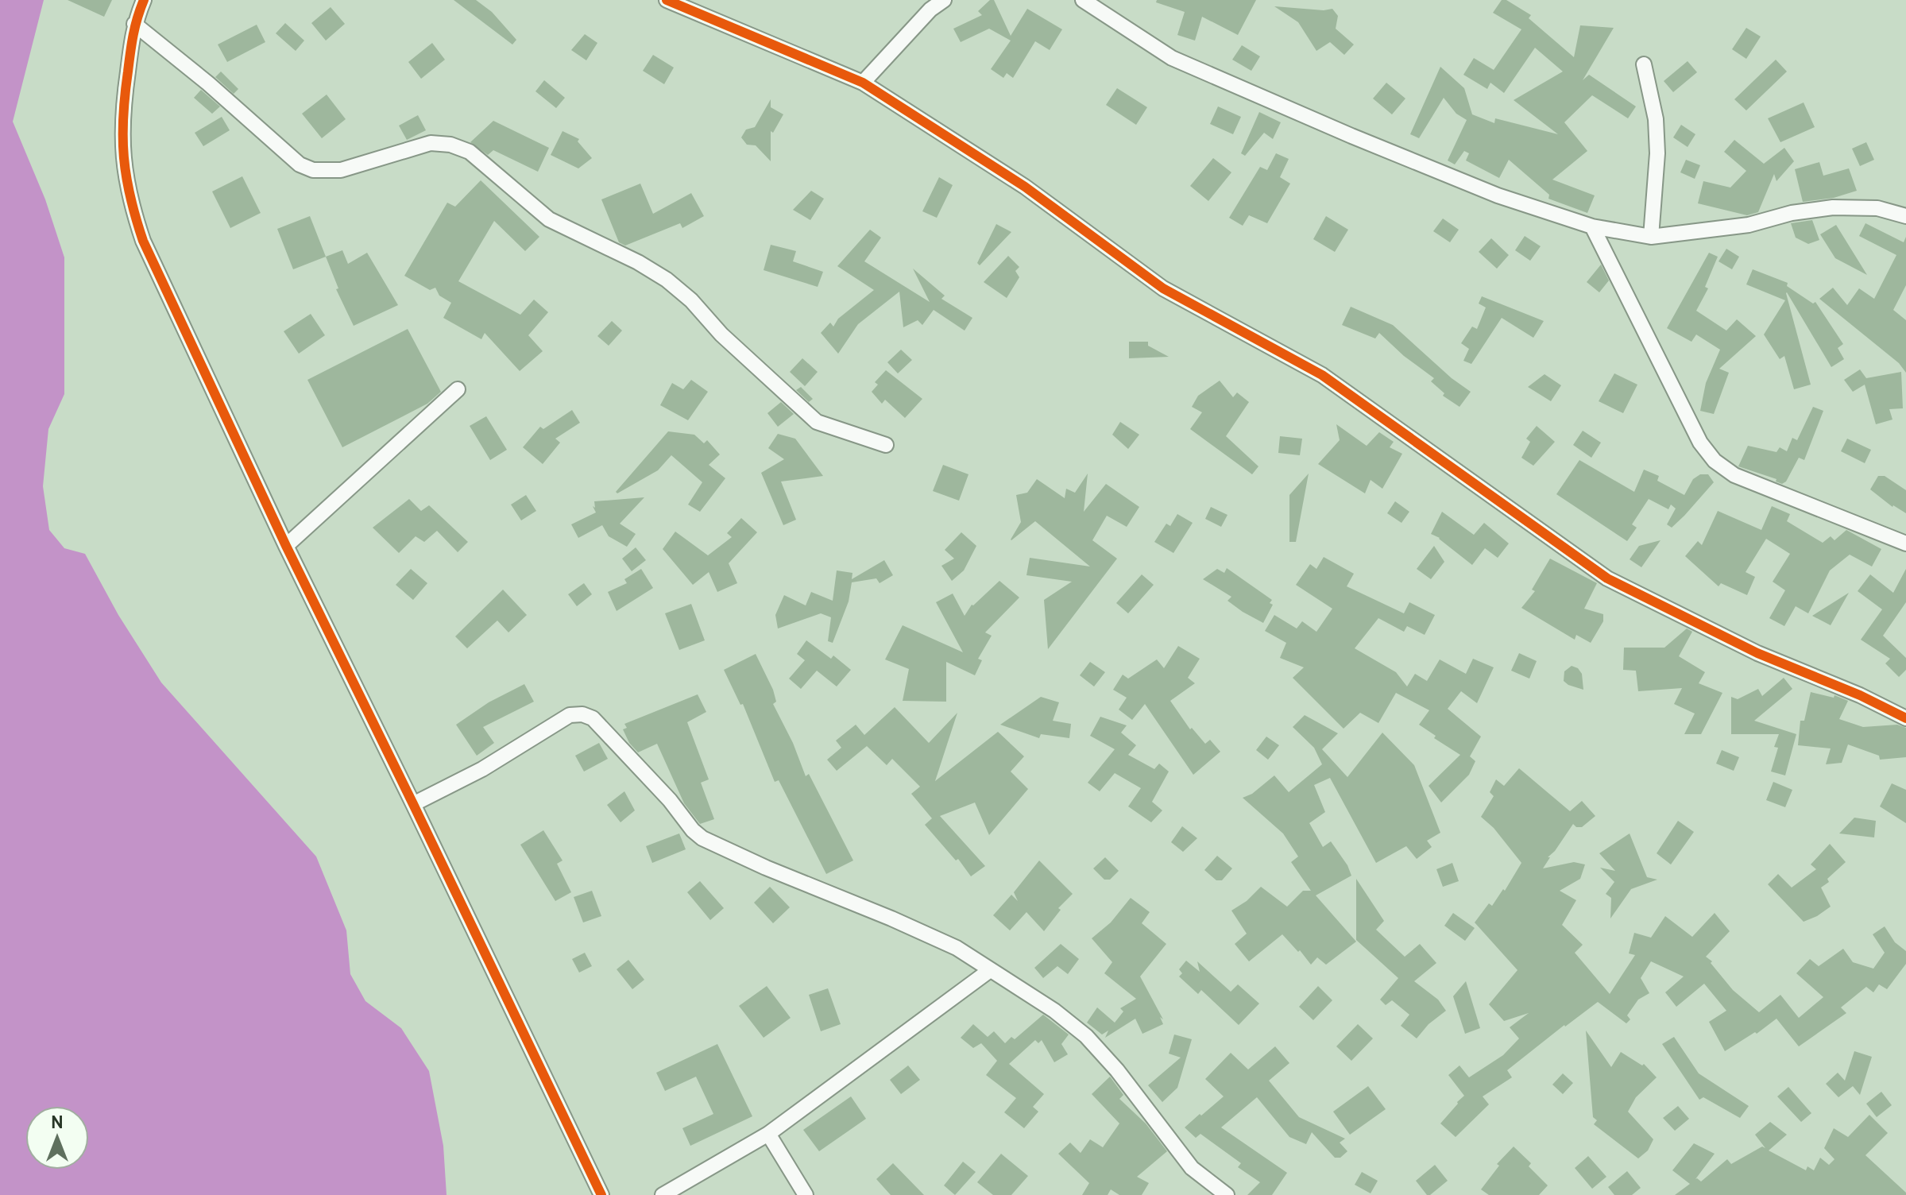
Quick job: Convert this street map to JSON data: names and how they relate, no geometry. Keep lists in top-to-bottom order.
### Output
{
  "north": "top"
}
